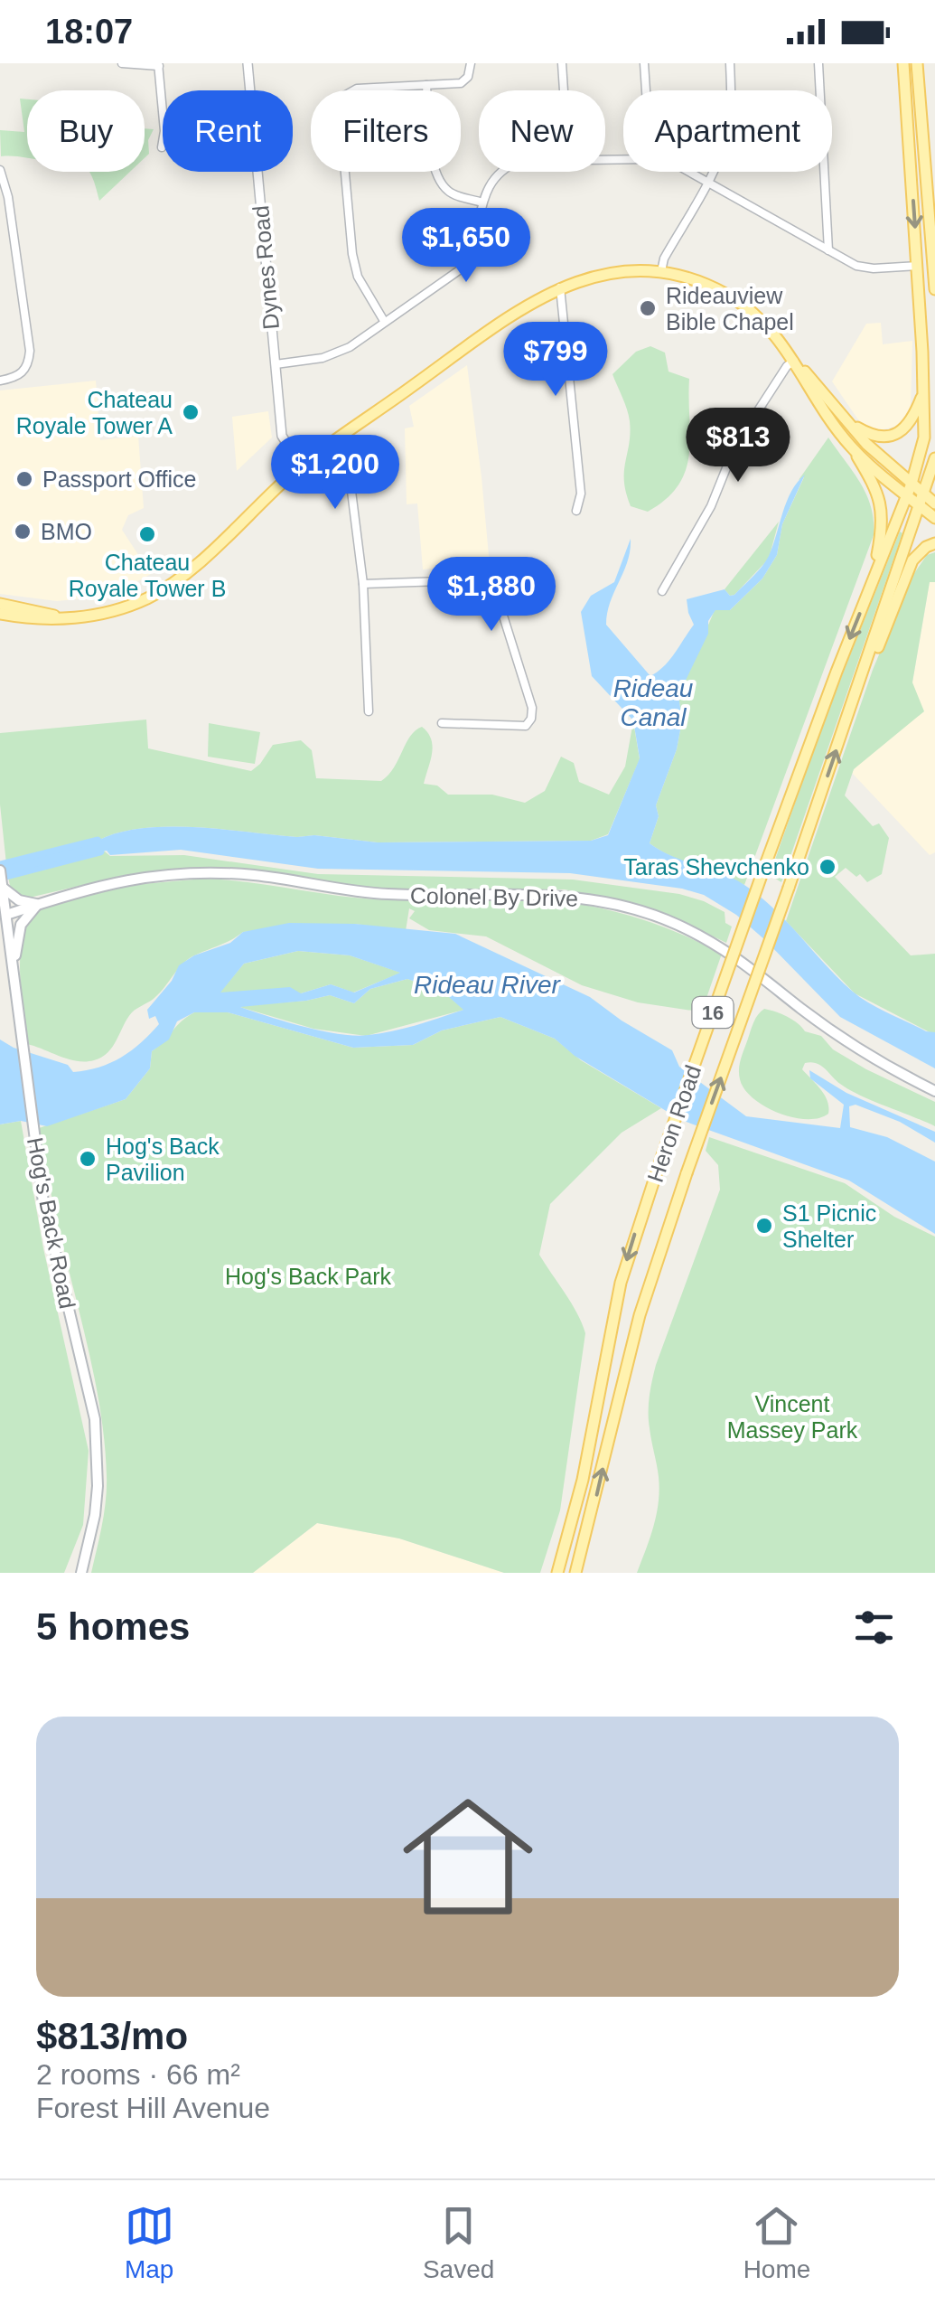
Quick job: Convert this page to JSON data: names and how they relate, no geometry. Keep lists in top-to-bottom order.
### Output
{
  "streets": {
    "main road": [
      "Colonel By Drive",
      "16",
      "Heron Road",
      "Hog's Back Road"
    ],
    "street": ["Dynes Road"]
  },
  "crossings": [
    ["Colonel By Drive", "Hog's Back Road"],
    ["16", "Heron Road"]
  ],
  "water": ["Rideau Canal", "Rideau River"],
  "parks": ["Hog's Back Park", "Vincent Massey Park"],
  "places": [
    "Rideauview Bible Chapel",
    "Chateau Royale Tower A",
    "Passport Office",
    "BMO",
    "Chateau Royale Tower B",
    "Taras Shevchenko",
    "Hog's Back Pavilion",
    "S1 Picnic Shelter"
  ],
  "page": {
    "status": "18:07",
    "chip": [
      "Buy",
      "Rent",
      "Filters",
      "New",
      "Apartment"
    ],
    "price": [
      "$1,650",
      "$799",
      "$813",
      "$1,200",
      "$1,880"
    ],
    "heading": "5 homes",
    "list": [
      {
        "name": "$813/mo",
        "note": "2 rooms · 66 m² · Forest Hill Avenue"
      }
    ],
    "tabs": ["Map", "Saved", "Home"]
  }
}
